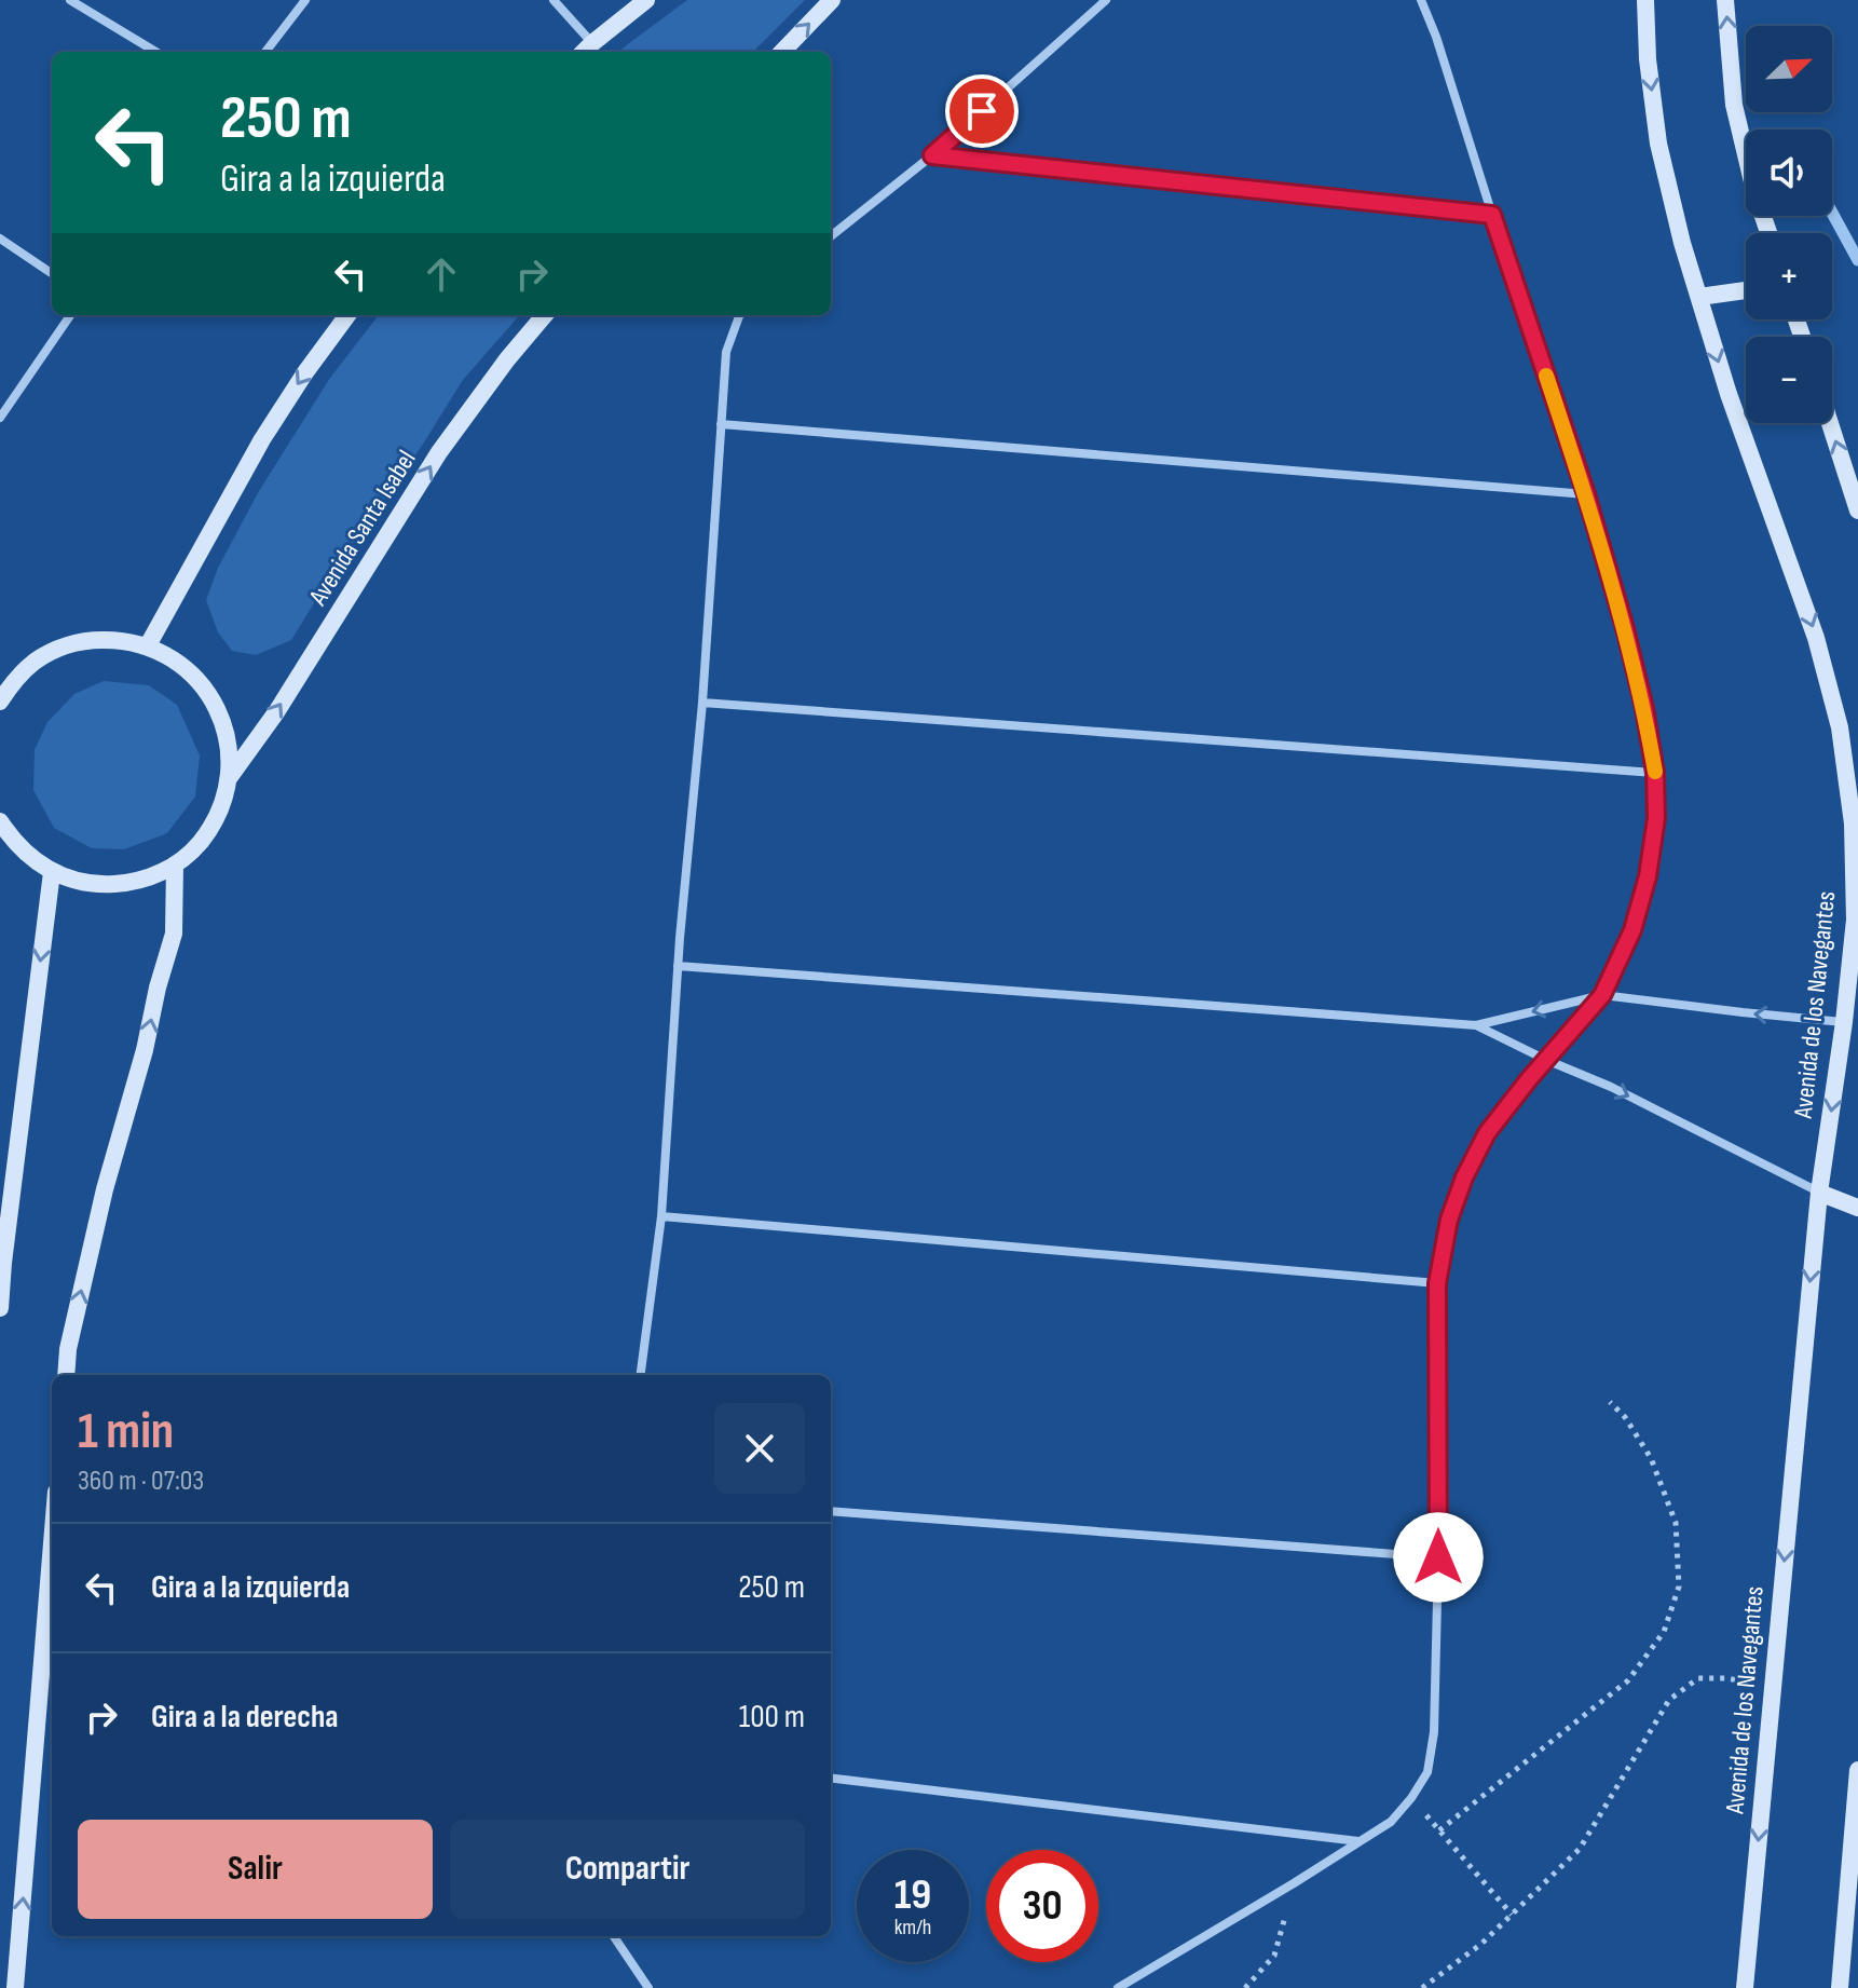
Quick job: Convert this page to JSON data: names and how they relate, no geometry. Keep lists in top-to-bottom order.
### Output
{
  "streets": {
    "street": ["Avenida Santa Isabel", "Avenida de los Navegantes"]
  },
  "one_way": ["Avenida de los Navegantes"],
  "north": "top right",
  "page": {
    "map_buttons": ["+", "−"],
    "turn": ["250 m", "Gira a la izquierda"],
    "heading": ["1 min", "360 m · 07:03"],
    "list": [
      {
        "name": "Gira a la izquierda",
        "value": "250 m"
      },
      {
        "name": "Gira a la derecha",
        "value": "100 m"
      }
    ],
    "buttons": ["Salir", "Compartir"],
    "speed": "19 km/h",
    "limit": "30"
  }
}
